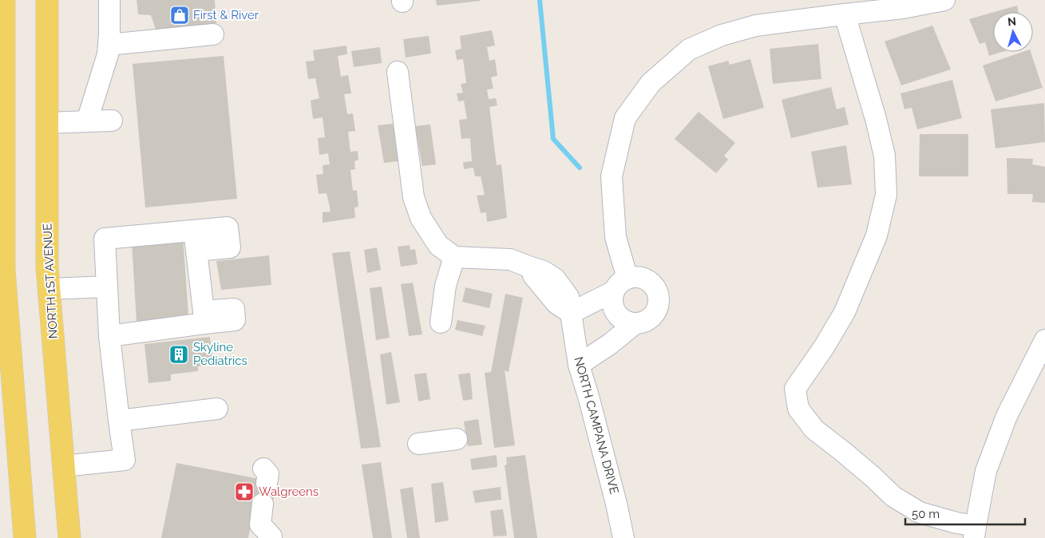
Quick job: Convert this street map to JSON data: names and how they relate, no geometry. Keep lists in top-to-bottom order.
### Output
{
  "streets": {
    "main road": ["NORTH 1ST AVENUE"],
    "street": ["NORTH CAMPANA DRIVE"]
  },
  "places": {
    "shop": ["First & River"],
    "building": ["Skyline Pediatrics"],
    "pharmacy": ["Walgreens"]
  },
  "scale_bar": "50 m",
  "north": "top"
}
